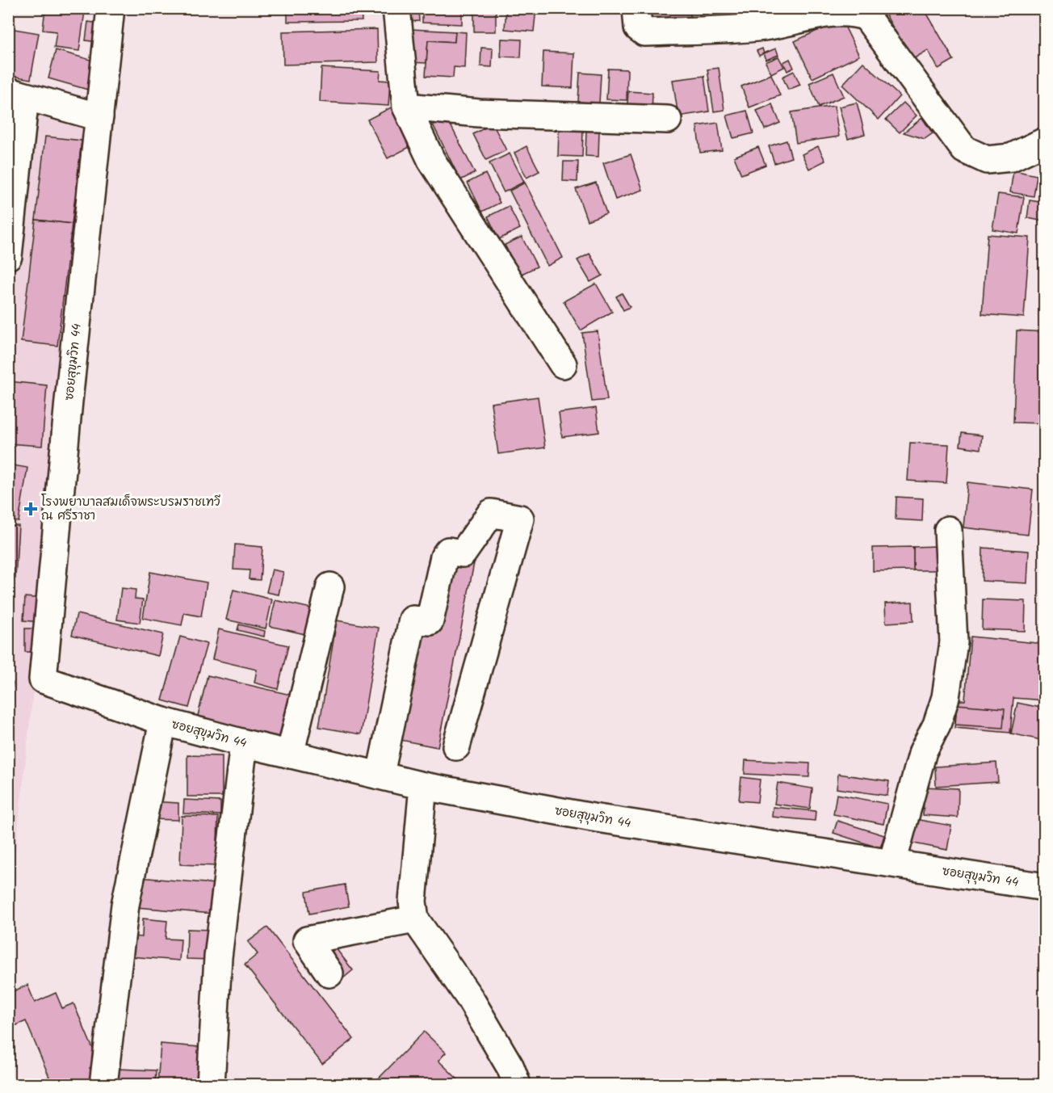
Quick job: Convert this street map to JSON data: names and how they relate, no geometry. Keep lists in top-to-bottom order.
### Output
{
  "streets": {
    "street": ["ซอยสุขุมวิท 44"]
  },
  "places": {
    "health": ["โรงพยาบาลสมเด็จพระบรมราชเทวี ณ ศรีราชา"]
  }
}
